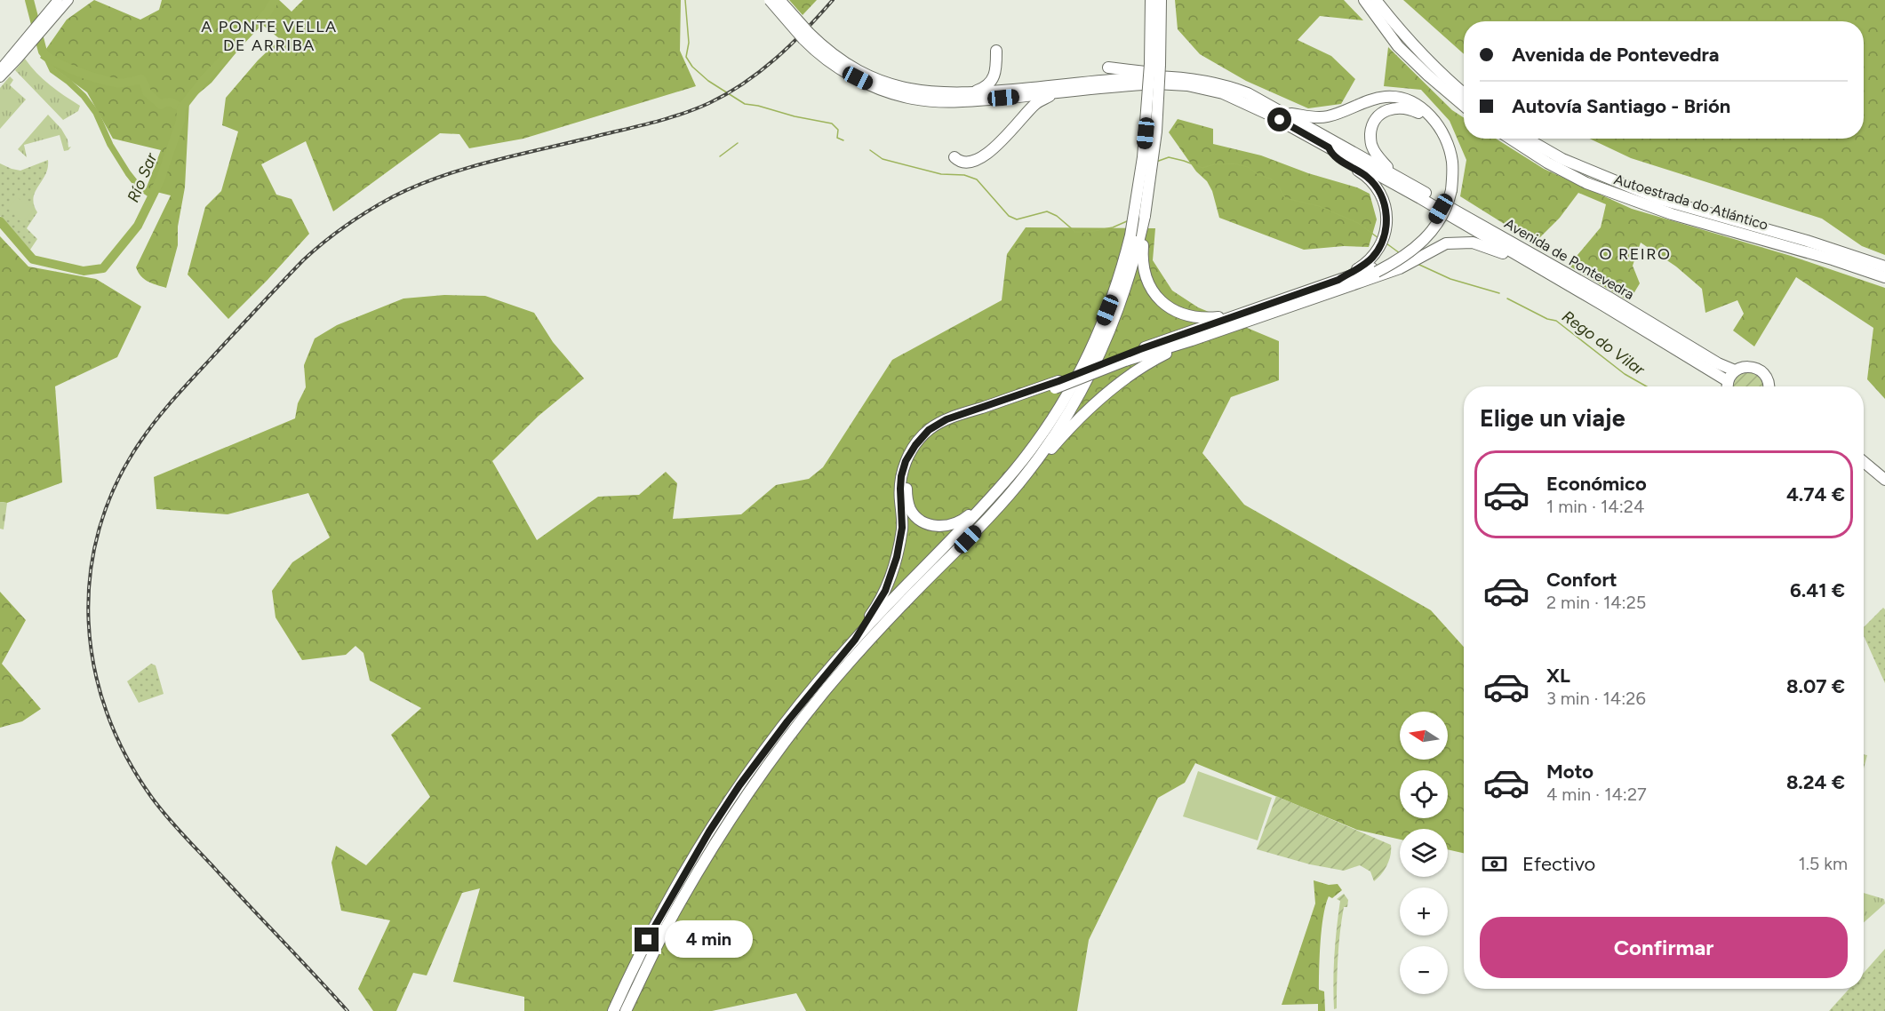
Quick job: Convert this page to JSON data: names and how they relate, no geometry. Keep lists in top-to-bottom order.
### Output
{
  "streets": {
    "highway": ["Autoestrada do Atlántico", "Avenida de Pontevedra"]
  },
  "districts": ["A PONTE VELLA DE ARRIBA", "O REIRO"],
  "water": ["Río Sar", "Rego do Vilar"],
  "north": "left",
  "page": {
    "banner": ["Avenida de Pontevedra", "Autovía Santiago - Brión"],
    "heading": "Elige un viaje",
    "list": [
      {
        "name": "Económico",
        "note": "1 min · 14:24",
        "value": "4.74 €"
      },
      {
        "name": "Confort",
        "note": "2 min · 14:25",
        "value": "6.41 €"
      },
      {
        "name": "XL",
        "note": "3 min · 14:26",
        "value": "8.07 €"
      },
      {
        "name": "Moto",
        "note": "4 min · 14:27",
        "value": "8.24 €"
      }
    ],
    "map_buttons": ["+", "−"],
    "pay": ["Efectivo", "1.5 km"],
    "buttons": "Confirmar",
    "bubble": "4 min"
  }
}
